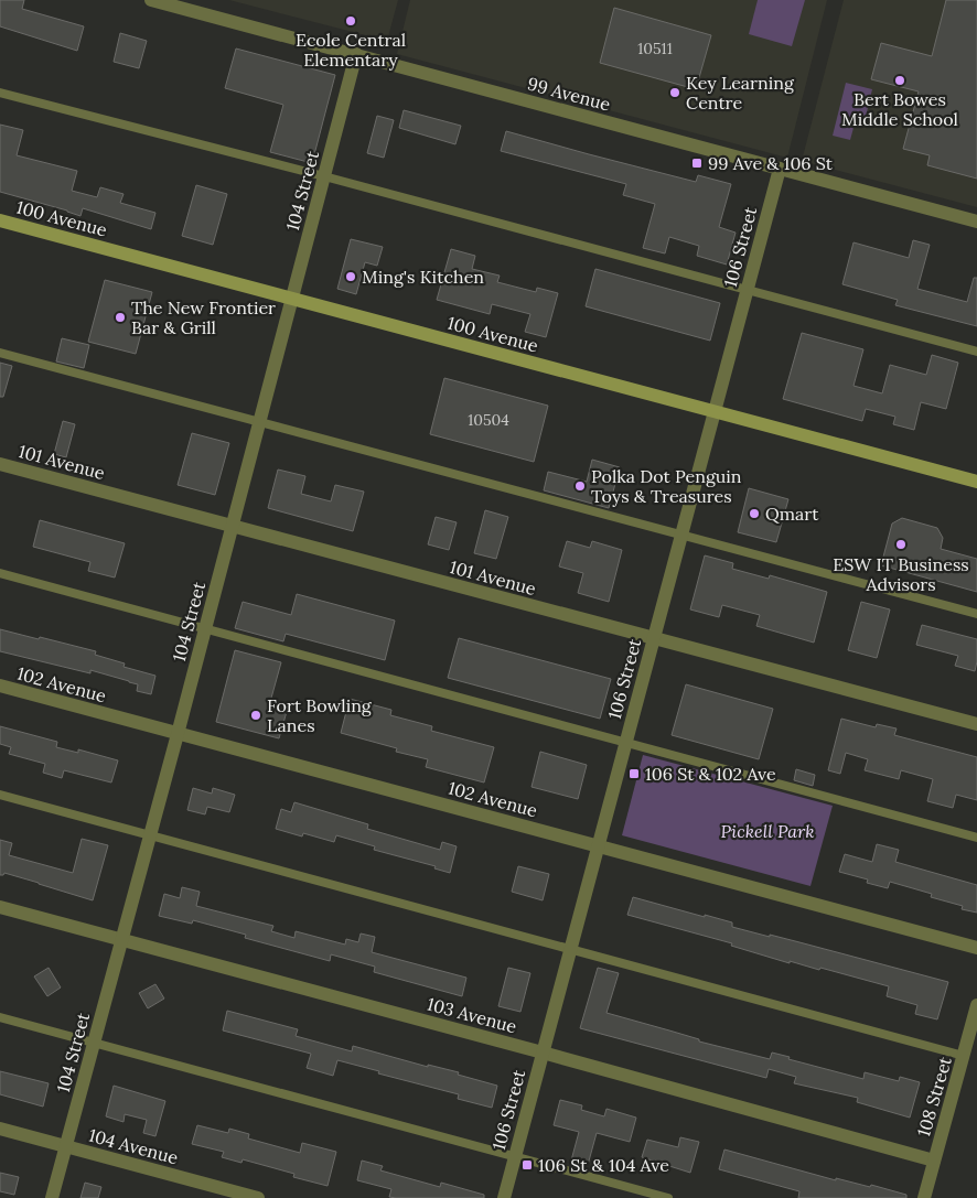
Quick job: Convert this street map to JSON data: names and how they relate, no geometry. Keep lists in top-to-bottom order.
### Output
{
  "streets": {
    "main road": ["100 Avenue"],
    "street": [
      "99 Avenue",
      "104 Street",
      "106 Street",
      "101 Avenue",
      "102 Avenue",
      "103 Avenue",
      "108 Street",
      "104 Avenue"
    ]
  },
  "crossings": [
    ["99 Avenue", "104 Street"],
    ["99 Avenue", "106 Street"],
    ["104 Street", "100 Avenue"],
    ["104 Street", "101 Avenue"],
    ["104 Street", "102 Avenue"],
    ["104 Street", "103 Avenue"],
    ["104 Street", "104 Avenue"],
    ["100 Avenue", "106 Street"],
    ["106 Street", "101 Avenue"],
    ["106 Street", "102 Avenue"],
    ["106 Street", "103 Avenue"],
    ["103 Avenue", "108 Street"]
  ],
  "parks": ["Pickell Park"],
  "places": {
    "other": [
      "Ecole Central Elementary",
      "Bert Bowes Middle School",
      "Key Learning Centre",
      "Ming's Kitchen",
      "The New Frontier Bar & Grill",
      "Polka Dot Penguin Toys & Treasures",
      "Qmart",
      "ESW IT Business Advisors",
      "Fort Bowling Lanes"
    ],
    "transit": ["99 Ave & 106 St", "106 St & 102 Ave", "106 St & 104 Ave"]
  },
  "house_numbers": ["10511", "10504"]
}
